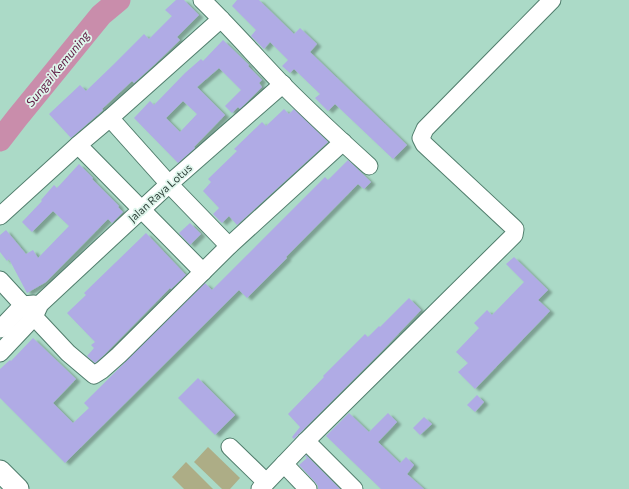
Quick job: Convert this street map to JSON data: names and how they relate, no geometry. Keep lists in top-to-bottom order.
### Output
{
  "streets": {
    "street": ["Jalan Raya Lotus"]
  },
  "water": ["Sungai Kemuning"]
}
